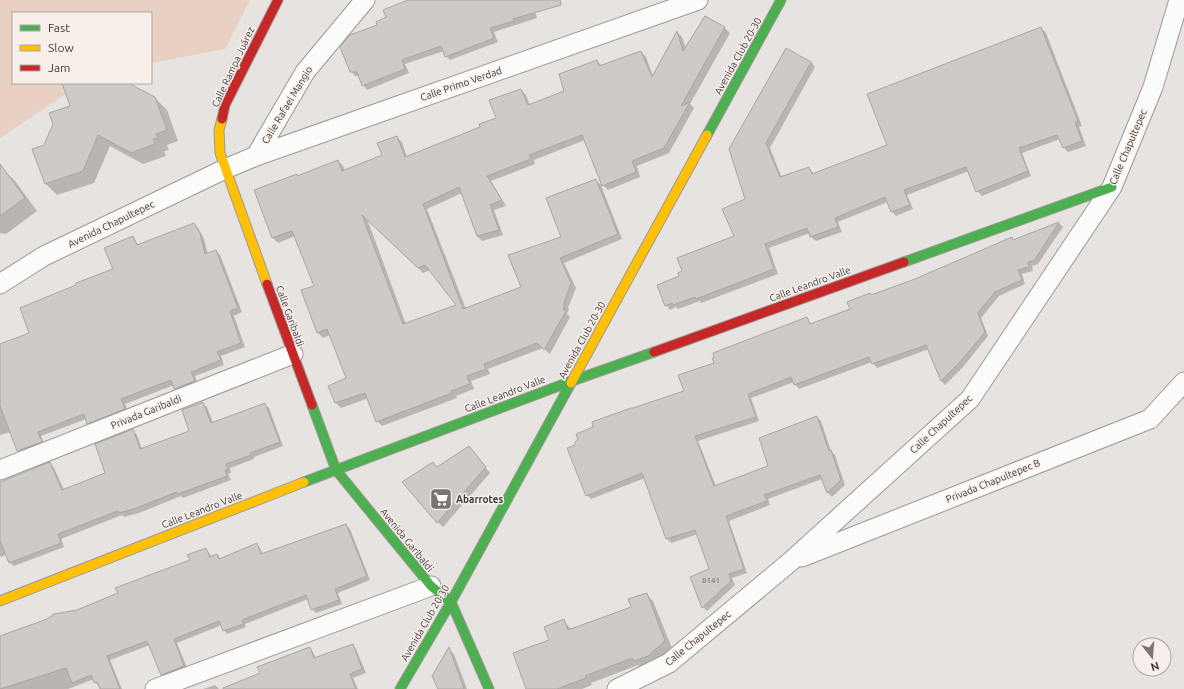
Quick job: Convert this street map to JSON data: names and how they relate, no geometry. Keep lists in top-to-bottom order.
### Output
{
  "streets": {
    "street": [
      "Avenida Club 20-30",
      "Calle Rampa Juárez",
      "Calle Primo Verdad",
      "Calle Rafael Mangio",
      "Calle Chapultepec",
      "Avenida Chapultepec",
      "Calle Leandro Valle",
      "Calle Garibaldi",
      "Privada Garibaldi",
      "Privada Chapultepec B",
      "Avenida Garibaldi"
    ]
  },
  "crossings": [
    ["Avenida Club 20-30", "Calle Leandro Valle"],
    ["Avenida Club 20-30", "Avenida Garibaldi"],
    ["Calle Rampa Juárez", "Calle Primo Verdad"],
    ["Calle Rampa Juárez", "Avenida Chapultepec"],
    ["Calle Rampa Juárez", "Calle Garibaldi"],
    ["Calle Primo Verdad", "Calle Rafael Mangio"],
    ["Calle Primo Verdad", "Avenida Chapultepec"],
    ["Calle Primo Verdad", "Calle Garibaldi"],
    ["Calle Chapultepec", "Calle Leandro Valle"],
    ["Calle Chapultepec", "Privada Chapultepec B"],
    ["Avenida Chapultepec", "Calle Garibaldi"],
    ["Calle Leandro Valle", "Calle Garibaldi"],
    ["Calle Leandro Valle", "Avenida Garibaldi"],
    ["Calle Garibaldi", "Privada Garibaldi"],
    ["Calle Garibaldi", "Avenida Garibaldi"]
  ],
  "places": {
    "supermarket": ["Abarrotes"]
  },
  "house_numbers": ["8141"],
  "legend": ["Fast", "Slow", "Jam"],
  "north": "bottom"
}
